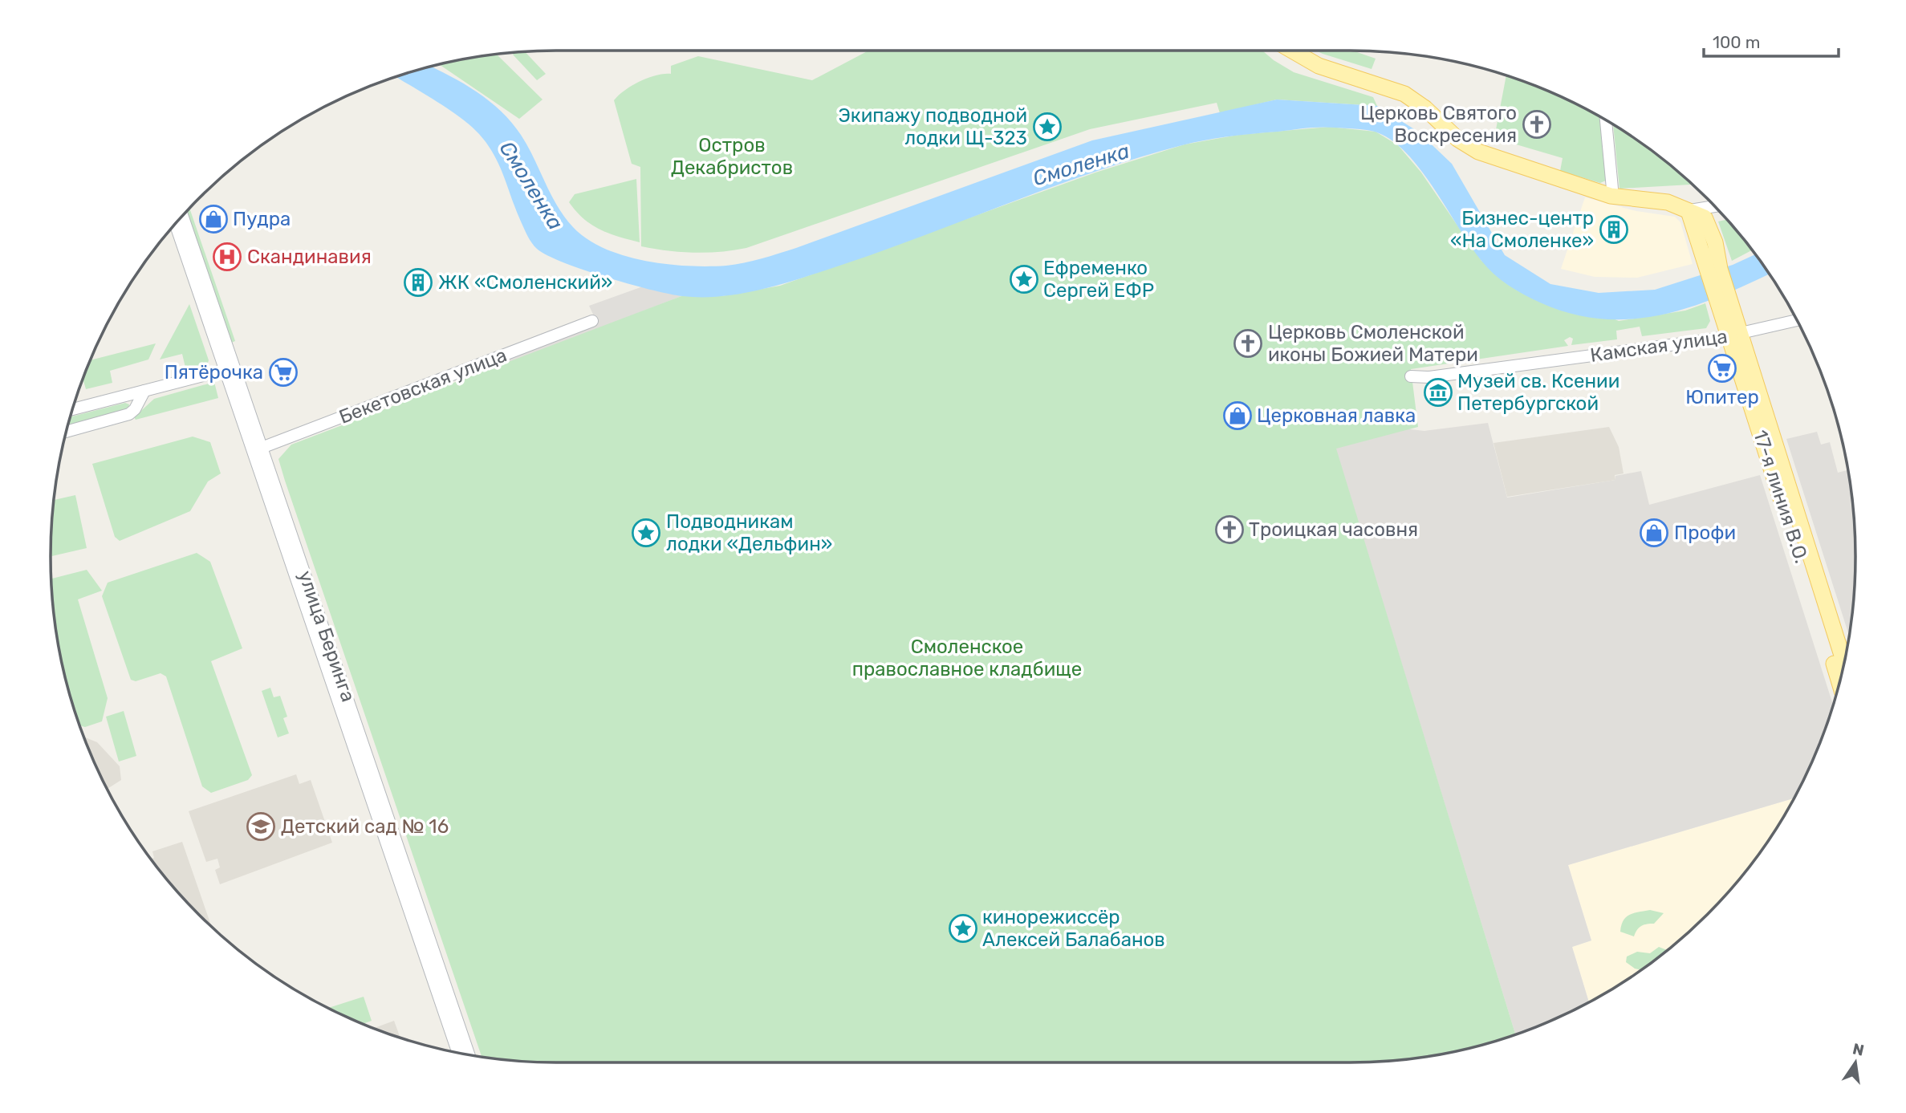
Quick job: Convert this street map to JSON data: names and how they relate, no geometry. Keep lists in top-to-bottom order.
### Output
{
  "streets": {
    "main road": ["17-я линия В.О."],
    "street": ["Камская улица", "Бекетовская улица", "улица Беринга"]
  },
  "crossings": [
    ["Камская улица", "17-я линия В.О."],
    ["Бекетовская улица", "улица Беринга"]
  ],
  "water": ["Смоленка"],
  "parks": ["Остров Декабристов", "Смоленское православное кладбище"],
  "places": {
    "church": ["Церковь Святого Воскресения", "Церковь Смоленской иконы Божией Матери", "Троицкая часовня"],
    "place": [
      "Экипажу подводной лодки Щ-323",
      "Ефременко Сергей ЕФР",
      "Подводникам лодки «Дельфин»",
      "кинорежиссёр Алексей Балабанов"
    ],
    "shop": ["Пудра", "Церковная лавка", "Профи"],
    "building": ["Бизнес-центр «На Смоленке»", "ЖК «Смоленский»"],
    "hospital": ["Скандинавия"],
    "supermarket": ["Юпитер", "Пятёрочка"],
    "museum": ["Музей св. Ксении Петербургской"],
    "school or university": ["Детский сад № 16"]
  },
  "scale_bar": "100 m",
  "north": "top"
}
